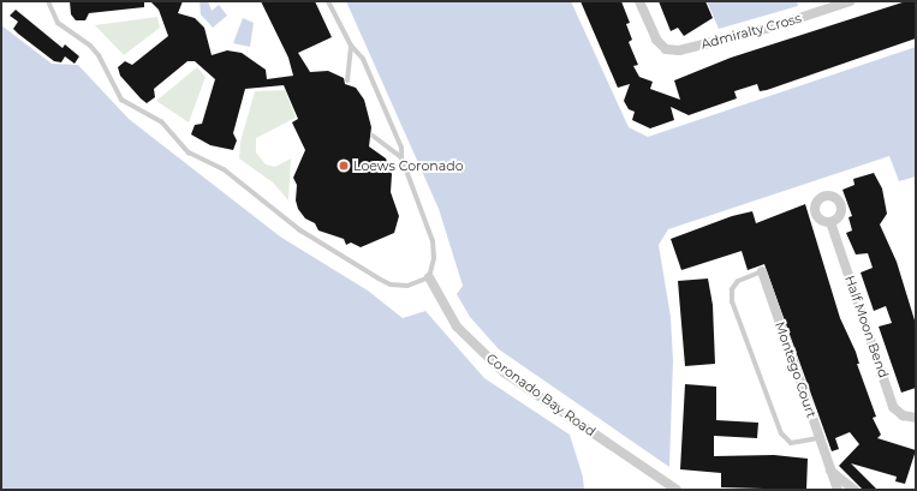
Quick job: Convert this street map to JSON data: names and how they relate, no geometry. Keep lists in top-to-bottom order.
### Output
{
  "streets": {
    "street": [
      "Admiralty Cross",
      "Half Moon Bend",
      "Montego Court",
      "Coronado Bay Road"
    ]
  },
  "places": ["Loews Coronado"]
}
